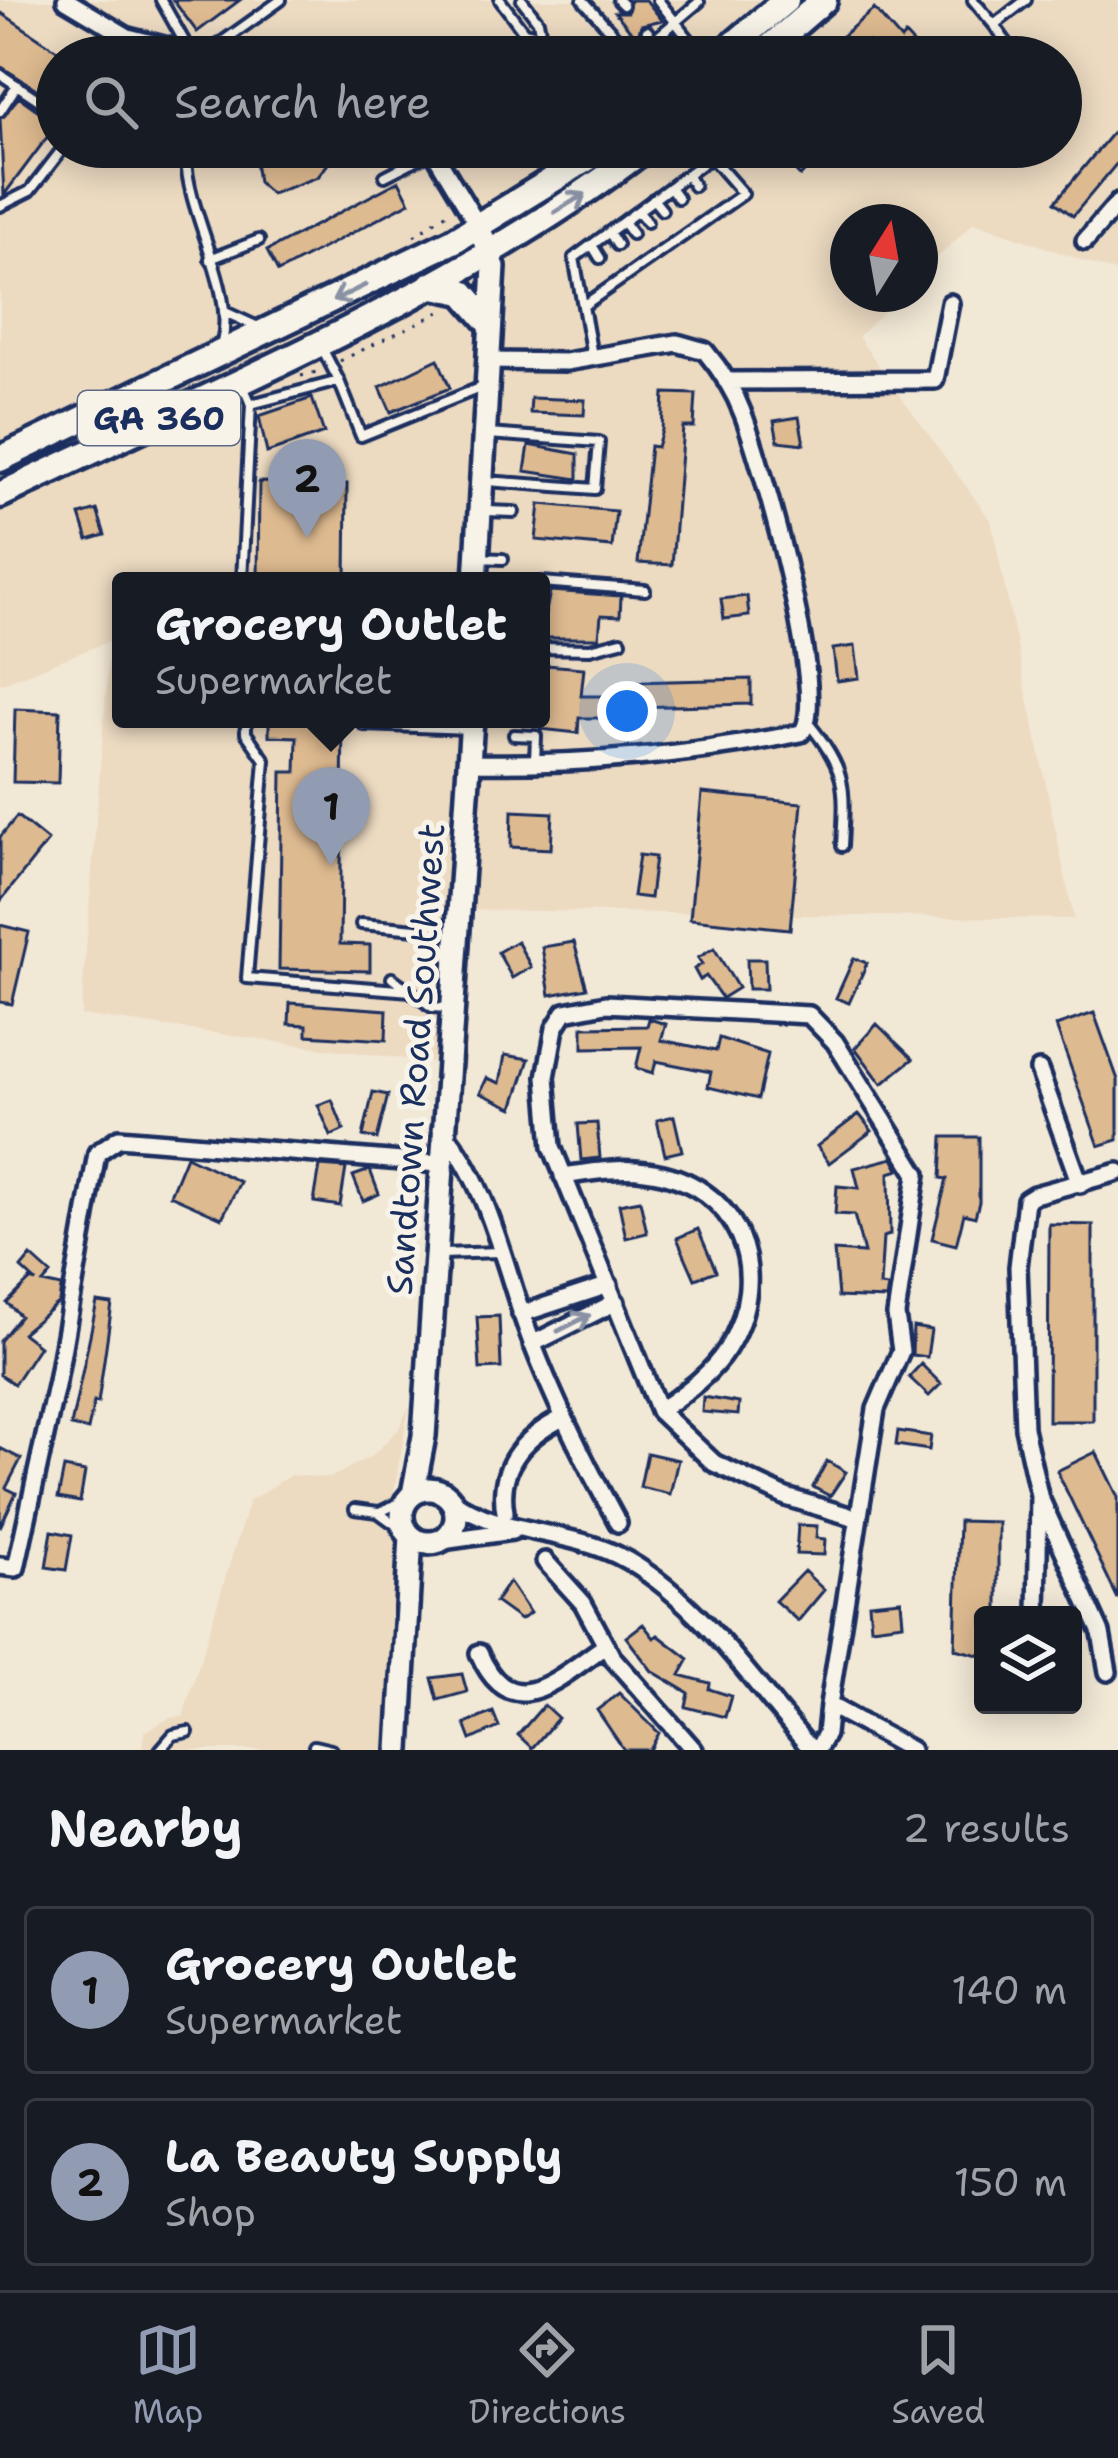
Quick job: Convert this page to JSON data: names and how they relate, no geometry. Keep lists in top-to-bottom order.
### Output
{
  "streets": {
    "main road": ["GA 360"],
    "street": ["Sandtown Road Southwest"]
  },
  "north": "top",
  "page": {
    "search": "Search here",
    "pins": ["2", "1"],
    "popup": ["Grocery Outlet", "Supermarket"],
    "heading": ["Nearby", "2 results"],
    "list": [
      {
        "mark": "1",
        "name": "Grocery Outlet",
        "note": "Supermarket",
        "value": "140 m"
      },
      {
        "mark": "2",
        "name": "La Beauty Supply",
        "note": "Shop",
        "value": "150 m"
      }
    ],
    "nav": ["Map", "Directions", "Saved"]
  }
}
